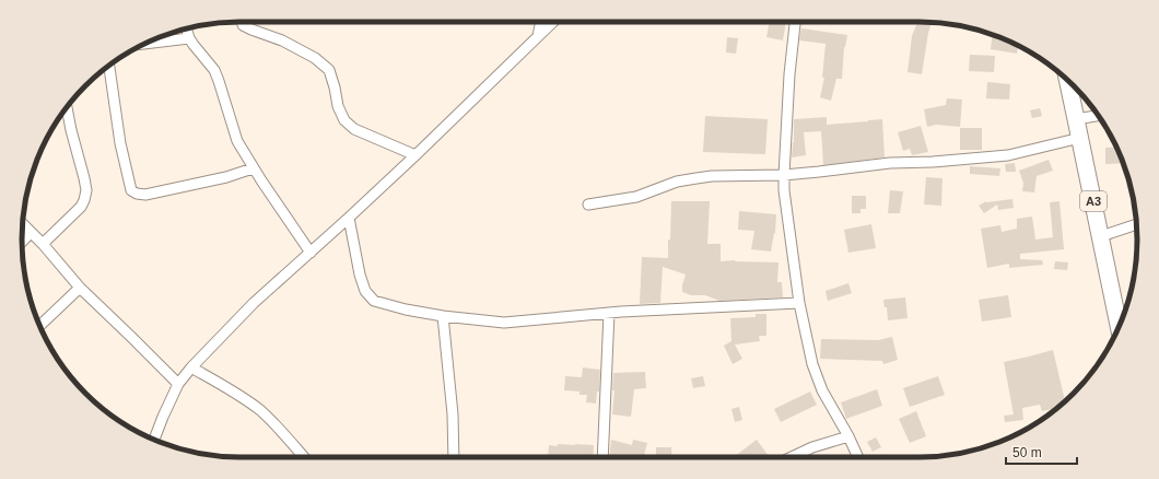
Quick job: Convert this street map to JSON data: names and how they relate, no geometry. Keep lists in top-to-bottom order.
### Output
{
  "streets": {
    "highway": ["A3"]
  },
  "scale_bar": "50 m"
}
